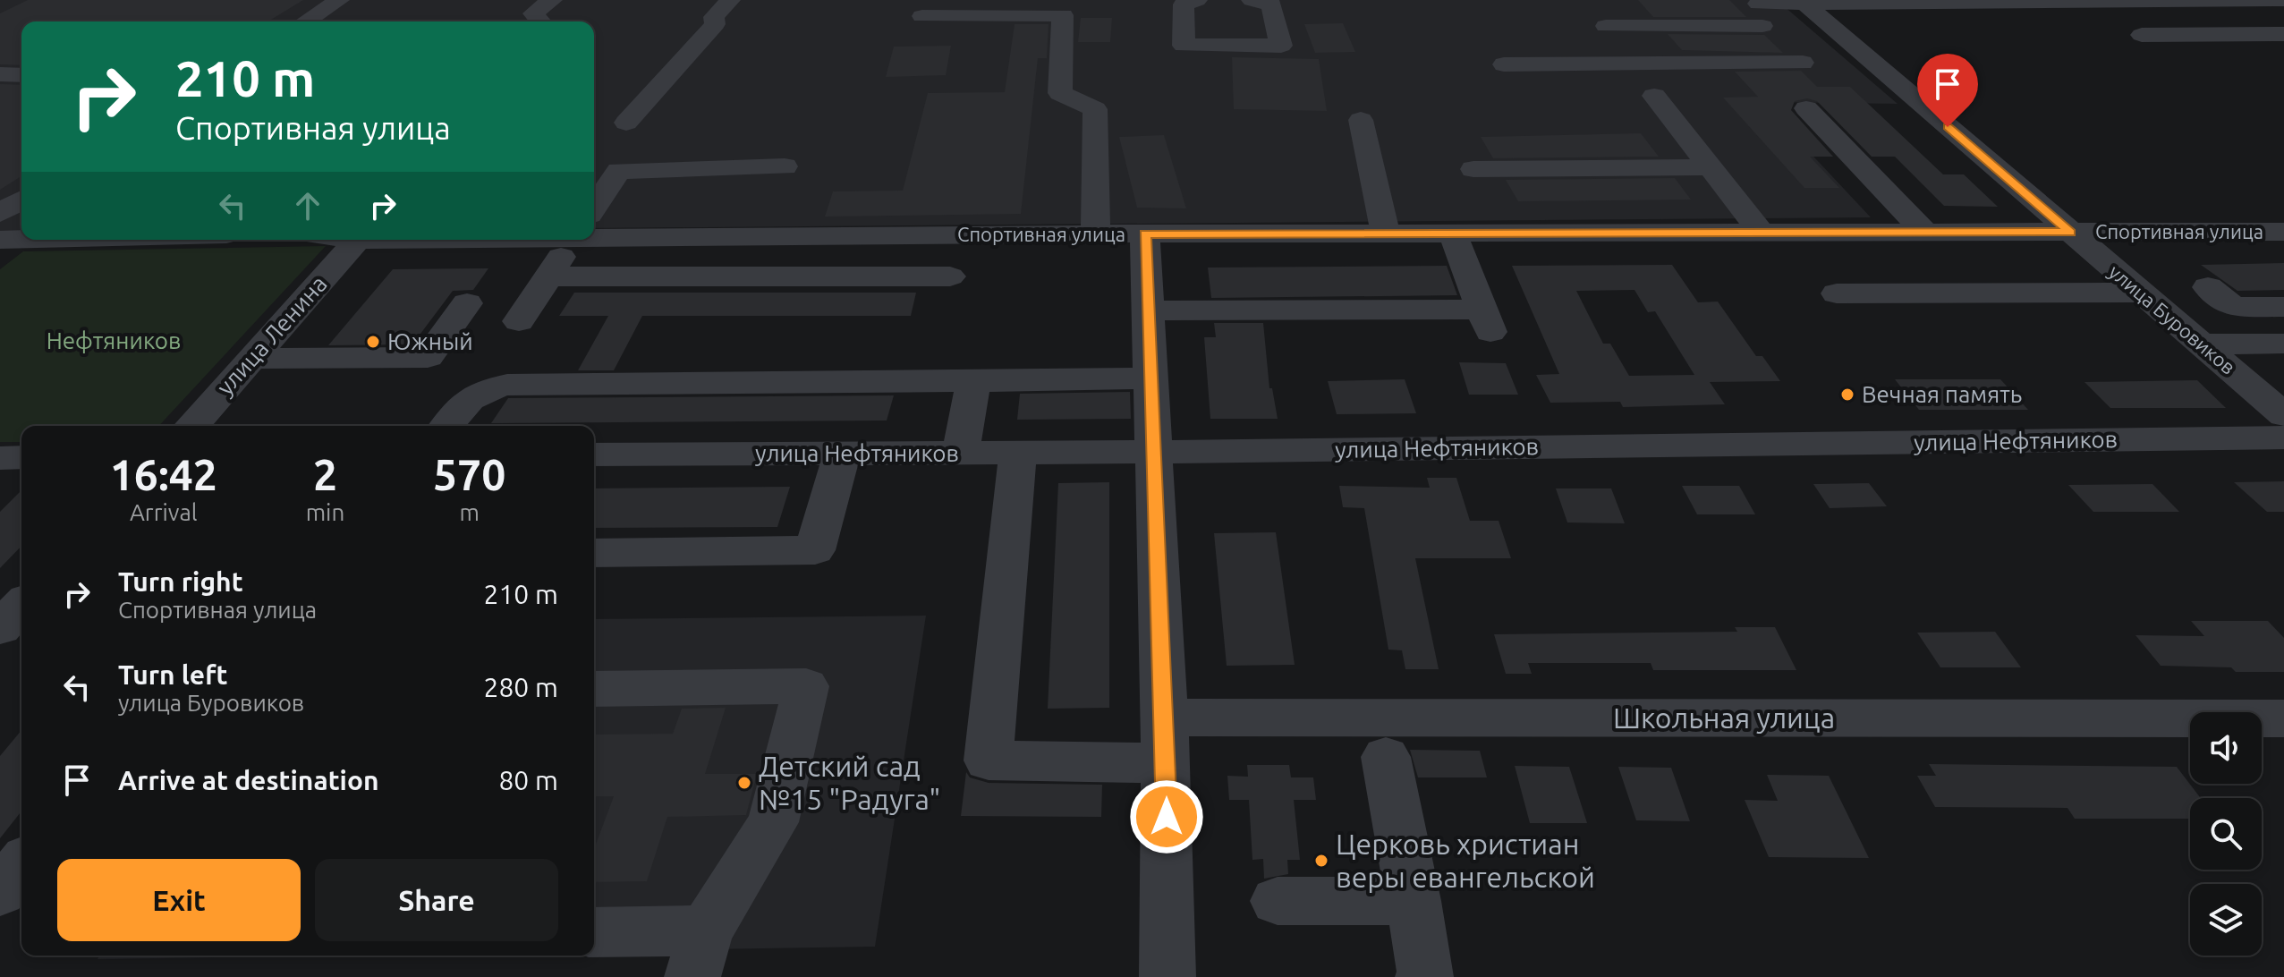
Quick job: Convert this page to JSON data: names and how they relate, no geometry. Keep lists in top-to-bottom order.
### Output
{
  "streets": {
    "street": [
      "Спортивная улица",
      "улица Буровиков",
      "улица Ленина",
      "улица Нефтяников",
      "Школьная улица"
    ]
  },
  "crossings": [
    ["Спортивная улица", "улица Буровиков"],
    ["улица Нефтяников", "Школьная улица"]
  ],
  "parks": ["Нефтяников"],
  "places": [
    "Южный",
    "Вечная память",
    "Детский сад №15 \"Радуга\"",
    "Церковь христиан веры евангельской"
  ],
  "page": {
    "turn": ["210 m", "Спортивная улица"],
    "eta": [
      "16:42",
      "Arrival",
      "2",
      "min",
      "570",
      "m"
    ],
    "list": [
      {
        "name": "Turn right",
        "note": "Спортивная улица",
        "value": "210 m"
      },
      {
        "name": "Turn left",
        "note": "улица Буровиков",
        "value": "280 m"
      },
      {
        "name": "Arrive at destination",
        "value": "80 m"
      }
    ],
    "buttons": ["Exit", "Share"]
  }
}
